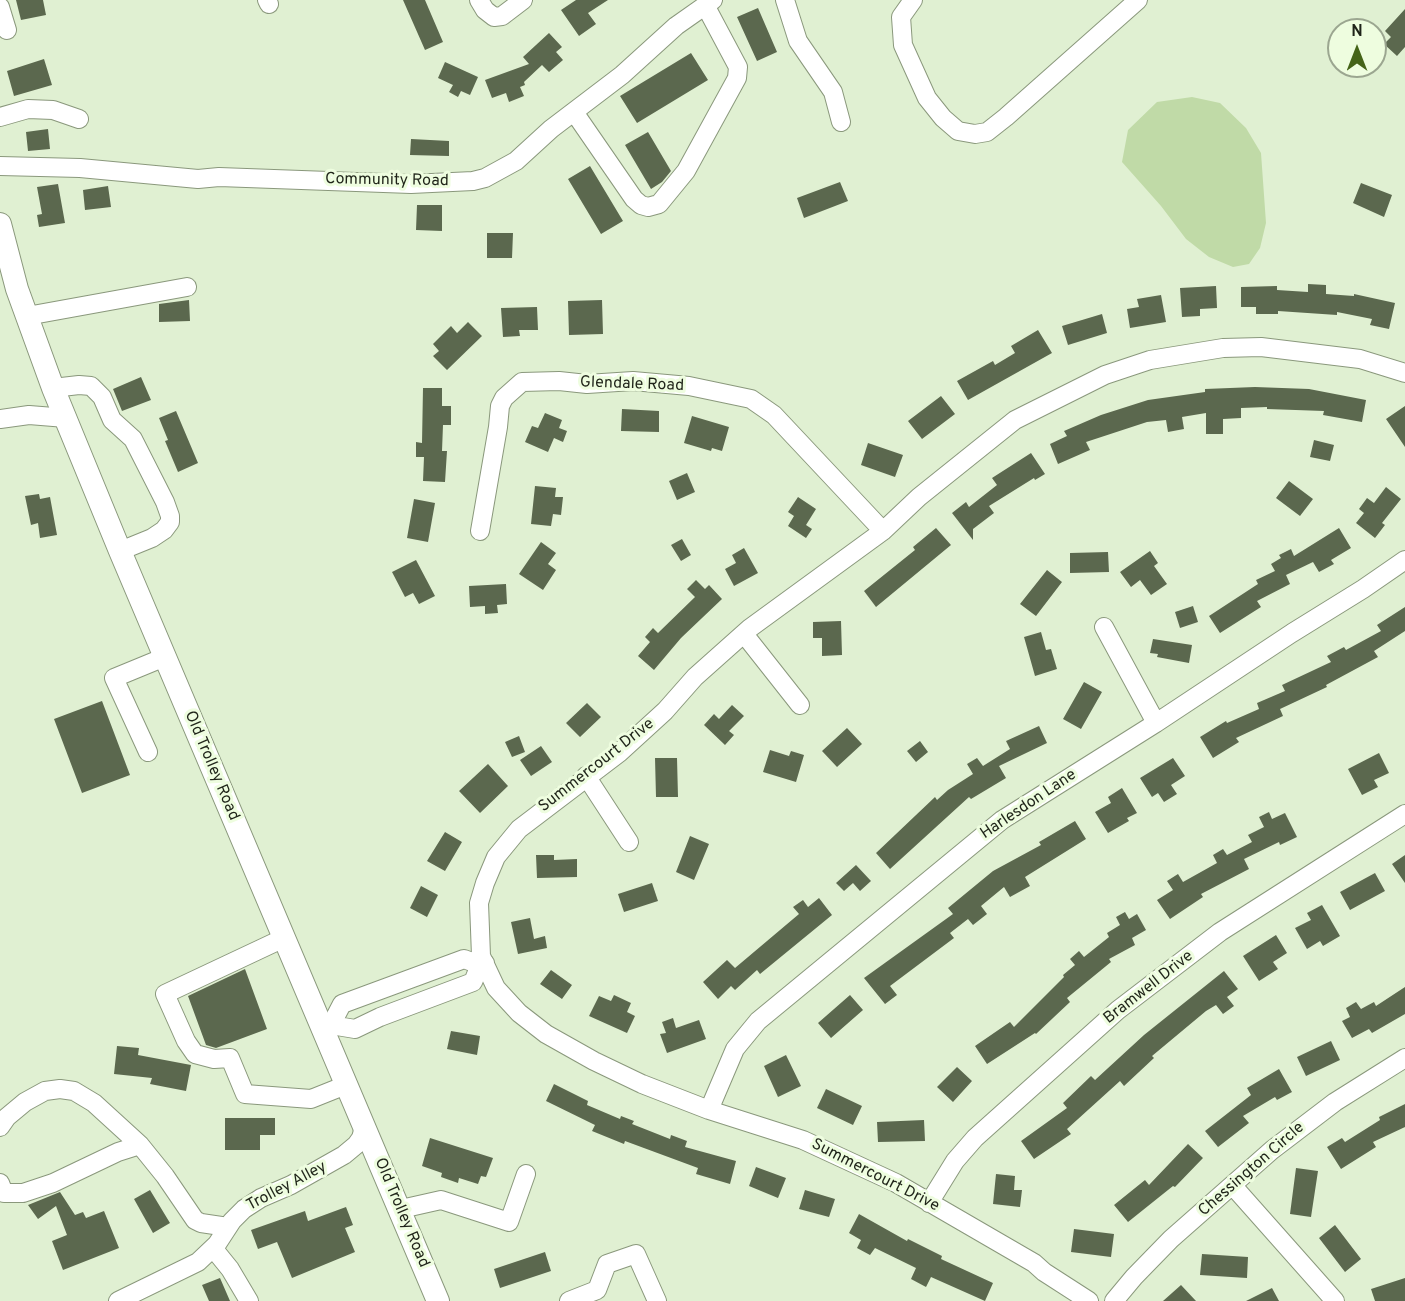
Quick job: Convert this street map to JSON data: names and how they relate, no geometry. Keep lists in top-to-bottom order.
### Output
{
  "streets": {
    "main road": ["Old Trolley Road"],
    "street": [
      "Community Road",
      "Glendale Road",
      "Summercourt Drive",
      "Harlesdon Lane",
      "Bramwell Drive",
      "Chessington Circle",
      "Trolley Alley"
    ]
  },
  "crossings": [
    ["Glendale Road", "Summercourt Drive"],
    ["Old Trolley Road", "Trolley Alley"],
    ["Summercourt Drive", "Harlesdon Lane"],
    ["Summercourt Drive", "Bramwell Drive"]
  ],
  "north": "top"
}
